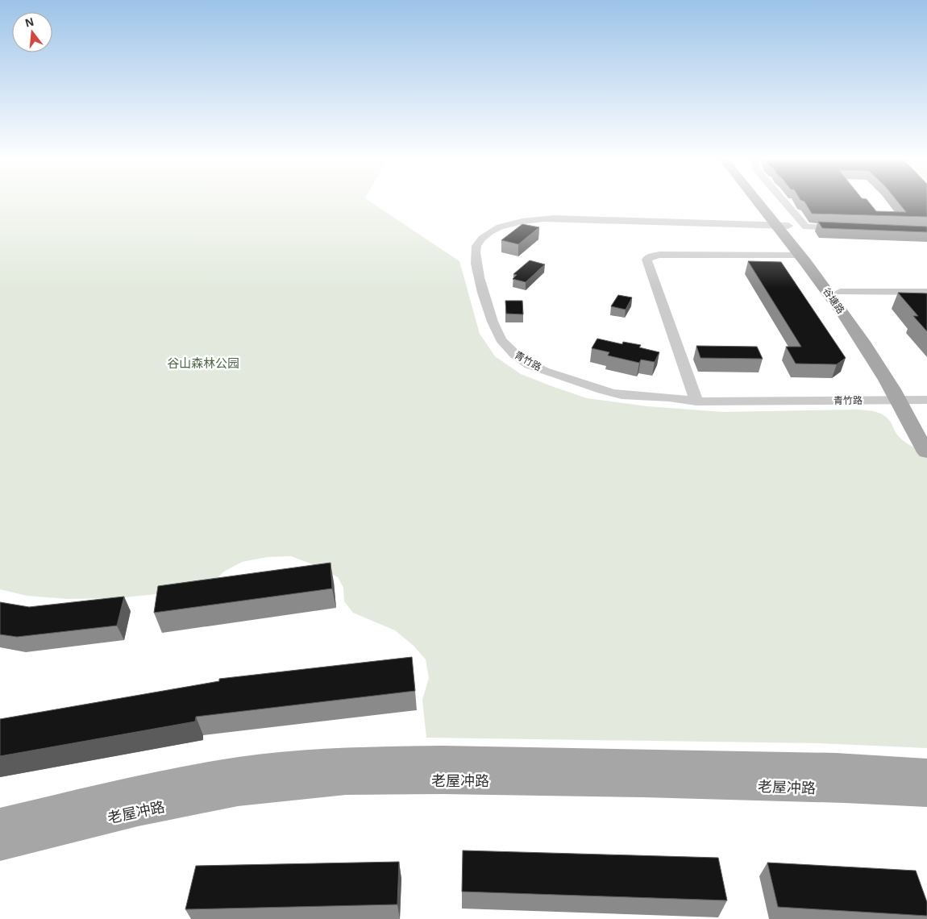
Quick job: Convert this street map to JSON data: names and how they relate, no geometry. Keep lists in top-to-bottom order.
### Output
{
  "streets": {
    "main road": ["谷塘路", "老屋冲路"],
    "street": ["青竹路"]
  },
  "crossings": [
    ["谷塘路", "青竹路"]
  ],
  "parks": ["谷山森林公园"],
  "north": "top"
}
